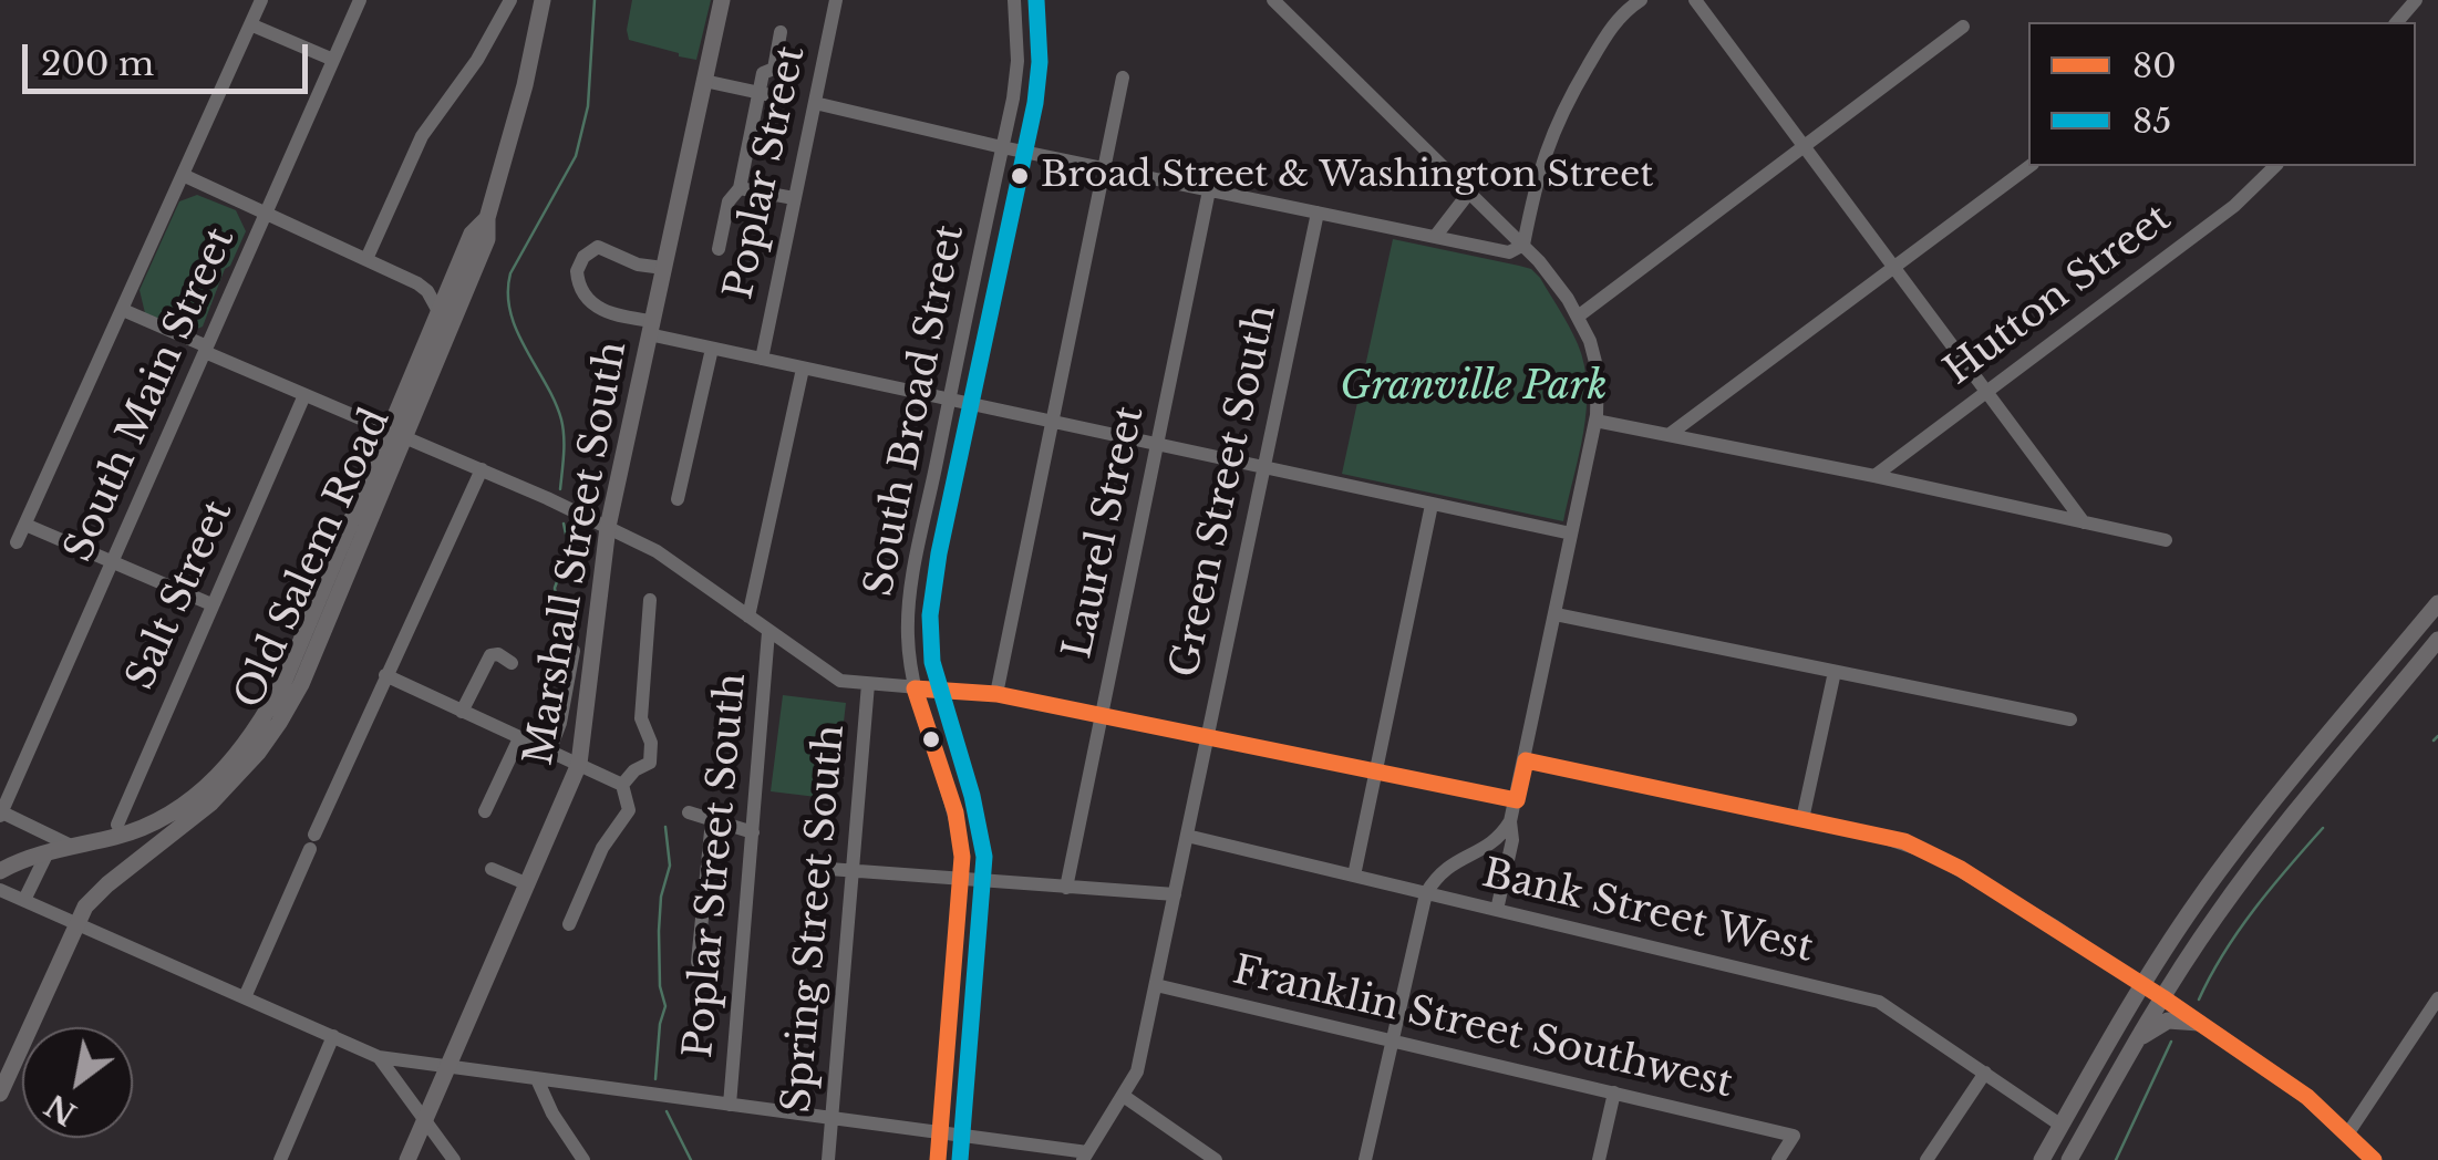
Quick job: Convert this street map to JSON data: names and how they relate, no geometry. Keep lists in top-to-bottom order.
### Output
{
  "streets": {
    "main road": ["Marshall Street South", "Old Salem Road"],
    "street": [
      "Poplar Street",
      "Hutton Street",
      "South Main Street",
      "South Broad Street",
      "Green Street South",
      "Laurel Street",
      "Salt Street",
      "Poplar Street South",
      "Bank Street West",
      "Spring Street South",
      "Franklin Street Southwest"
    ]
  },
  "crossings": [
    ["Green Street South", "Bank Street West"],
    ["Green Street South", "Franklin Street Southwest"]
  ],
  "parks": ["Granville Park"],
  "places": ["Broad Street & Washington Street"],
  "lines": ["transit line 85", "transit line 80"],
  "legend": ["80", "85"],
  "scale_bar": "200 m",
  "north": "bottom left"
}
